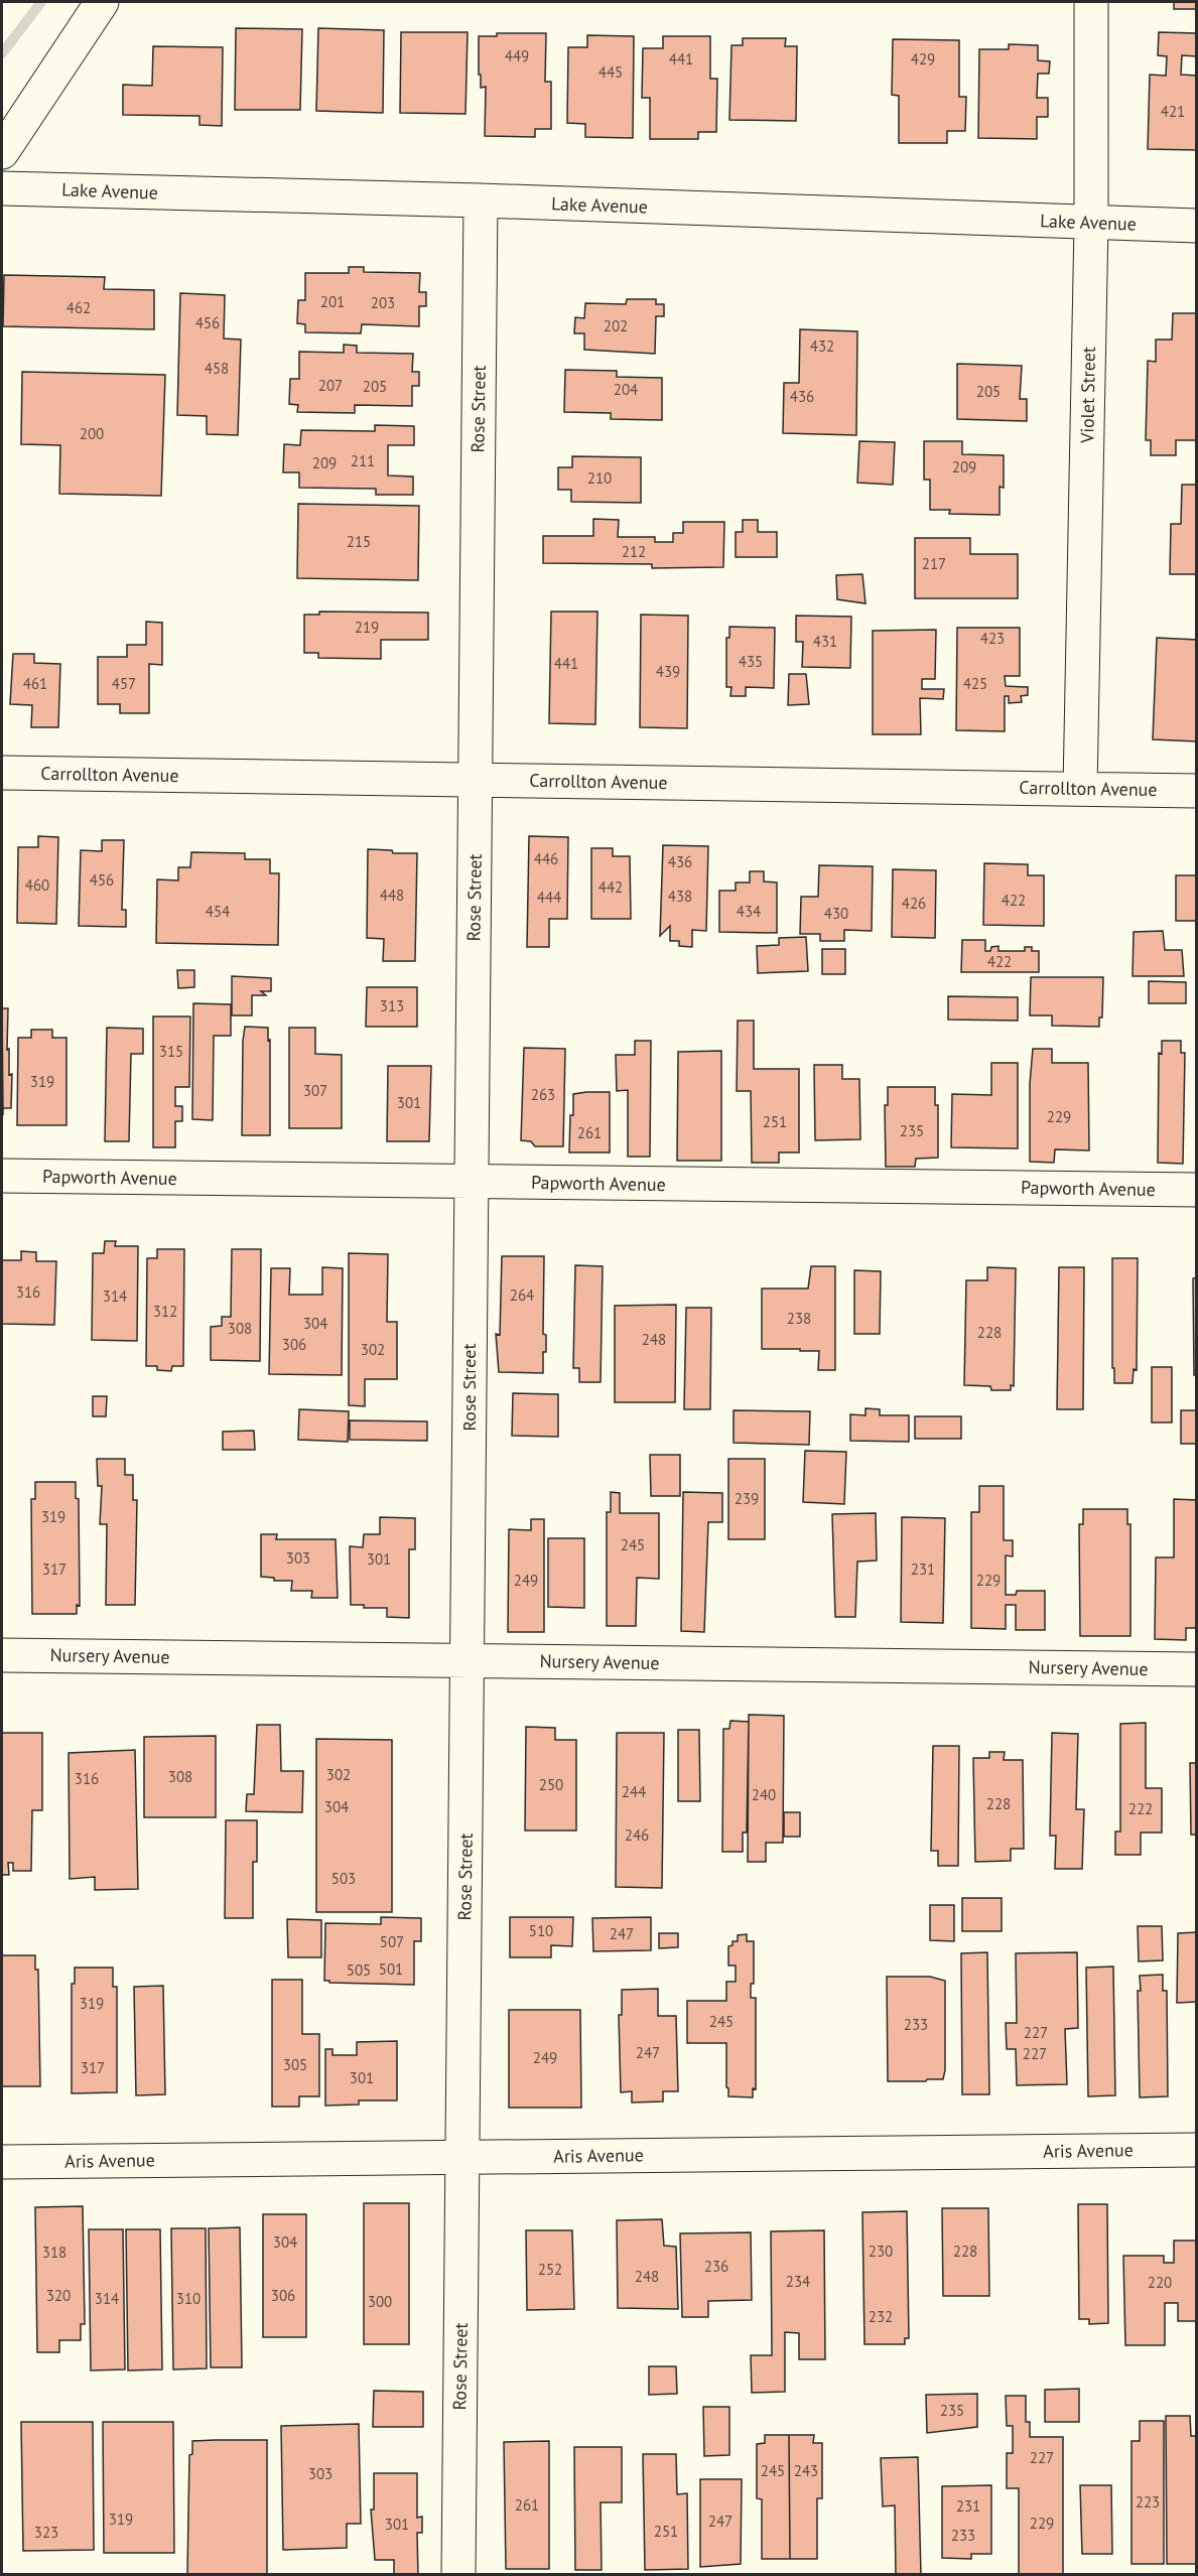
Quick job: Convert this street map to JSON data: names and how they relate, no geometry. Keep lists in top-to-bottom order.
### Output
{
  "streets": {
    "street": [
      "Lake Avenue",
      "Violet Street",
      "Rose Street",
      "Carrollton Avenue",
      "Papworth Avenue",
      "Nursery Avenue",
      "Aris Avenue"
    ]
  },
  "crossings": [
    ["Lake Avenue", "Violet Street"],
    ["Lake Avenue", "Rose Street"],
    ["Violet Street", "Carrollton Avenue"],
    ["Rose Street", "Carrollton Avenue"],
    ["Rose Street", "Papworth Avenue"],
    ["Rose Street", "Nursery Avenue"],
    ["Rose Street", "Aris Avenue"]
  ],
  "house_numbers": [
    "449",
    "441",
    "429",
    "445",
    "421",
    "201",
    "203",
    "462",
    "456",
    "202",
    "432",
    "458",
    "207",
    "205",
    "204",
    "205",
    "436",
    "200",
    "211",
    "209",
    "209",
    "210",
    "215",
    "212",
    "217",
    "219",
    "423",
    "431",
    "435",
    "441",
    "439",
    "461",
    "457",
    "425",
    "446",
    "436",
    "456",
    "460",
    "442",
    "448",
    "438",
    "444",
    "422",
    "426",
    "454",
    "434",
    "430",
    "422",
    "313",
    "315",
    "319",
    "307",
    "263",
    "301",
    "229",
    "251",
    "235",
    "261",
    "316",
    "264",
    "314",
    "312",
    "238",
    "304",
    "308",
    "228",
    "248",
    "306",
    "302",
    "239",
    "319",
    "245",
    "303",
    "301",
    "317",
    "231",
    "249",
    "229",
    "302",
    "308",
    "316",
    "250",
    "244",
    "240",
    "228",
    "304",
    "222",
    "246",
    "503",
    "510",
    "247",
    "507",
    "501",
    "505",
    "319",
    "245",
    "233",
    "227",
    "247",
    "227",
    "249",
    "305",
    "317",
    "301",
    "304",
    "230",
    "228",
    "318",
    "236",
    "252",
    "248",
    "234",
    "220",
    "320",
    "306",
    "314",
    "310",
    "300",
    "232",
    "235",
    "227",
    "245",
    "243",
    "303",
    "223",
    "261",
    "231",
    "319",
    "247",
    "229",
    "301",
    "251",
    "323",
    "233"
  ]
}
